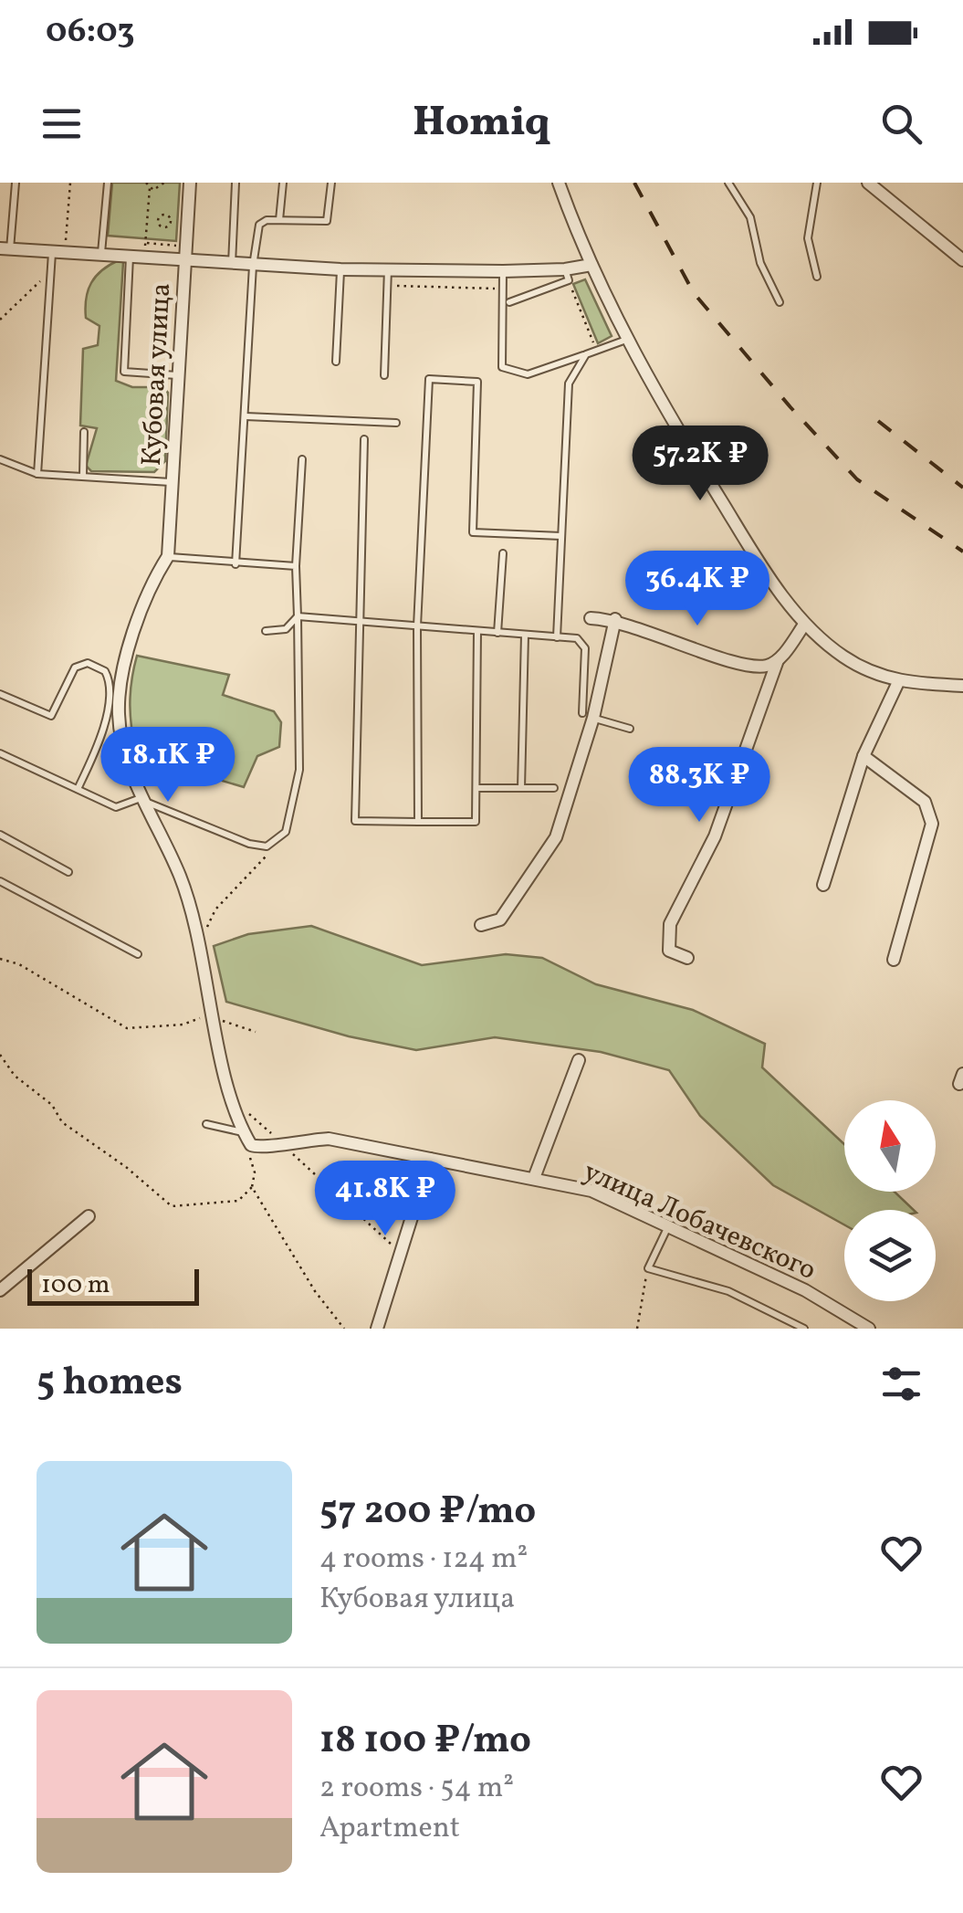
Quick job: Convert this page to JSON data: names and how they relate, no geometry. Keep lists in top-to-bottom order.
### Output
{
  "streets": {
    "street": ["Кубовая улица", "улица Лобачевского"]
  },
  "scale_bar": "100 m",
  "north": "top",
  "page": {
    "status": "06:03",
    "header": "Homiq",
    "price": [
      "57.2K ₽",
      "36.4K ₽",
      "18.1K ₽",
      "88.3K ₽",
      "41.8K ₽"
    ],
    "scale": "100 m",
    "heading": "5 homes",
    "list": [
      {
        "name": "57 200 ₽/mo",
        "note": "4 rooms · 124 m² · Кубовая улица"
      },
      {
        "name": "18 100 ₽/mo",
        "note": "2 rooms · 54 m² · Apartment"
      }
    ]
  }
}
